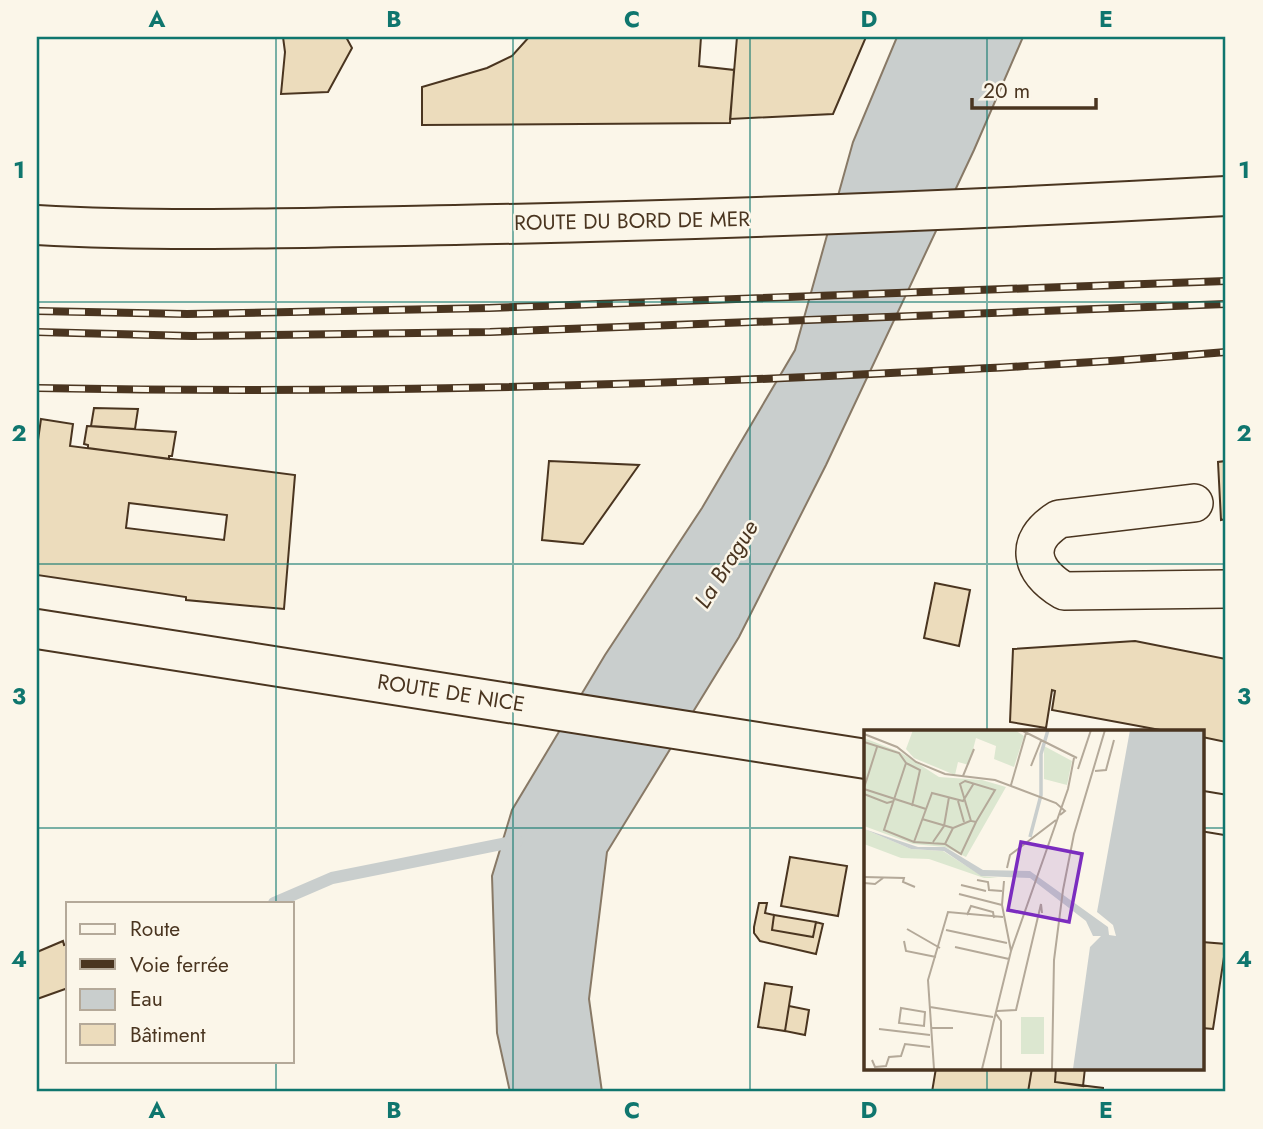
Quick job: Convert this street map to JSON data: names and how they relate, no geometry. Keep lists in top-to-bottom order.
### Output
{
  "streets": {
    "main road": ["ROUTE DU BORD DE MER", "ROUTE DE NICE"]
  },
  "water": ["La Brague"],
  "legend": [
    "Route",
    "Voie ferrée",
    "Eau",
    "Bâtiment"
  ],
  "scale_bar": "20 m",
  "grid": {
    "columns": [
      "A",
      "B",
      "C",
      "D",
      "E"
    ],
    "rows": [
      "1",
      "2",
      "3",
      "4"
    ]
  }
}
